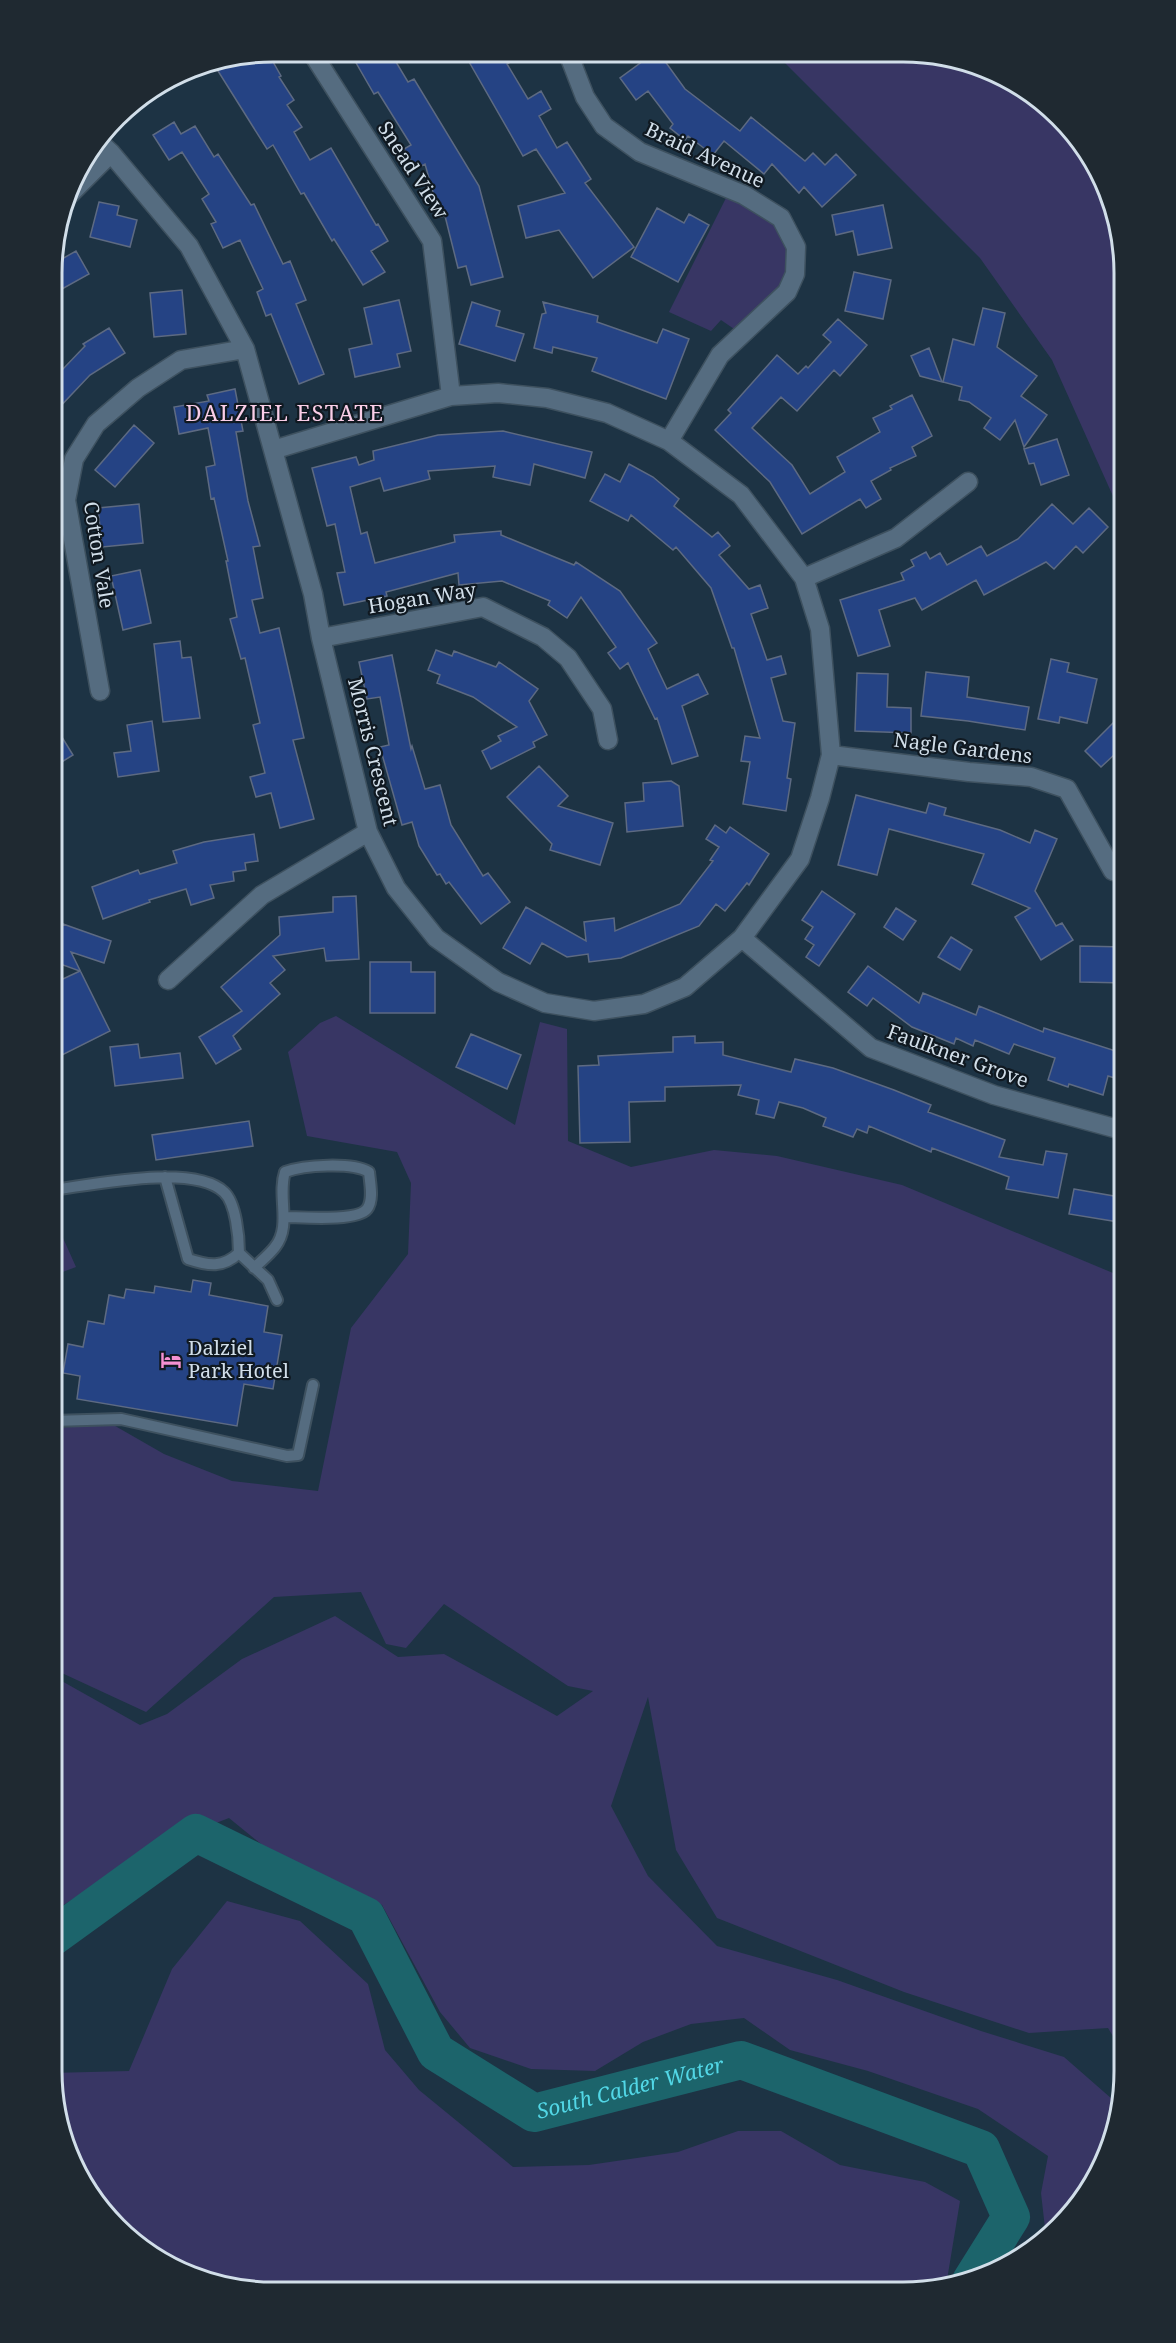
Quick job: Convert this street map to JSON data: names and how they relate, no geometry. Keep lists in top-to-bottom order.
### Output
{
  "streets": {
    "street": [
      "Braid Avenue",
      "Snead View",
      "Cotton Vale",
      "Hogan Way",
      "Nagle Gardens",
      "Morris Crescent",
      "Faulkner Grove"
    ]
  },
  "crossings": [
    ["Braid Avenue", "Morris Crescent"],
    ["Snead View", "Morris Crescent"],
    ["Cotton Vale", "Morris Crescent"],
    ["Hogan Way", "Morris Crescent"],
    ["Nagle Gardens", "Morris Crescent"],
    ["Morris Crescent", "Faulkner Grove"]
  ],
  "districts": ["DALZIEL ESTATE"],
  "water": ["South Calder Water"],
  "places": {
    "hotel": ["Dalziel Park Hotel"]
  }
}
